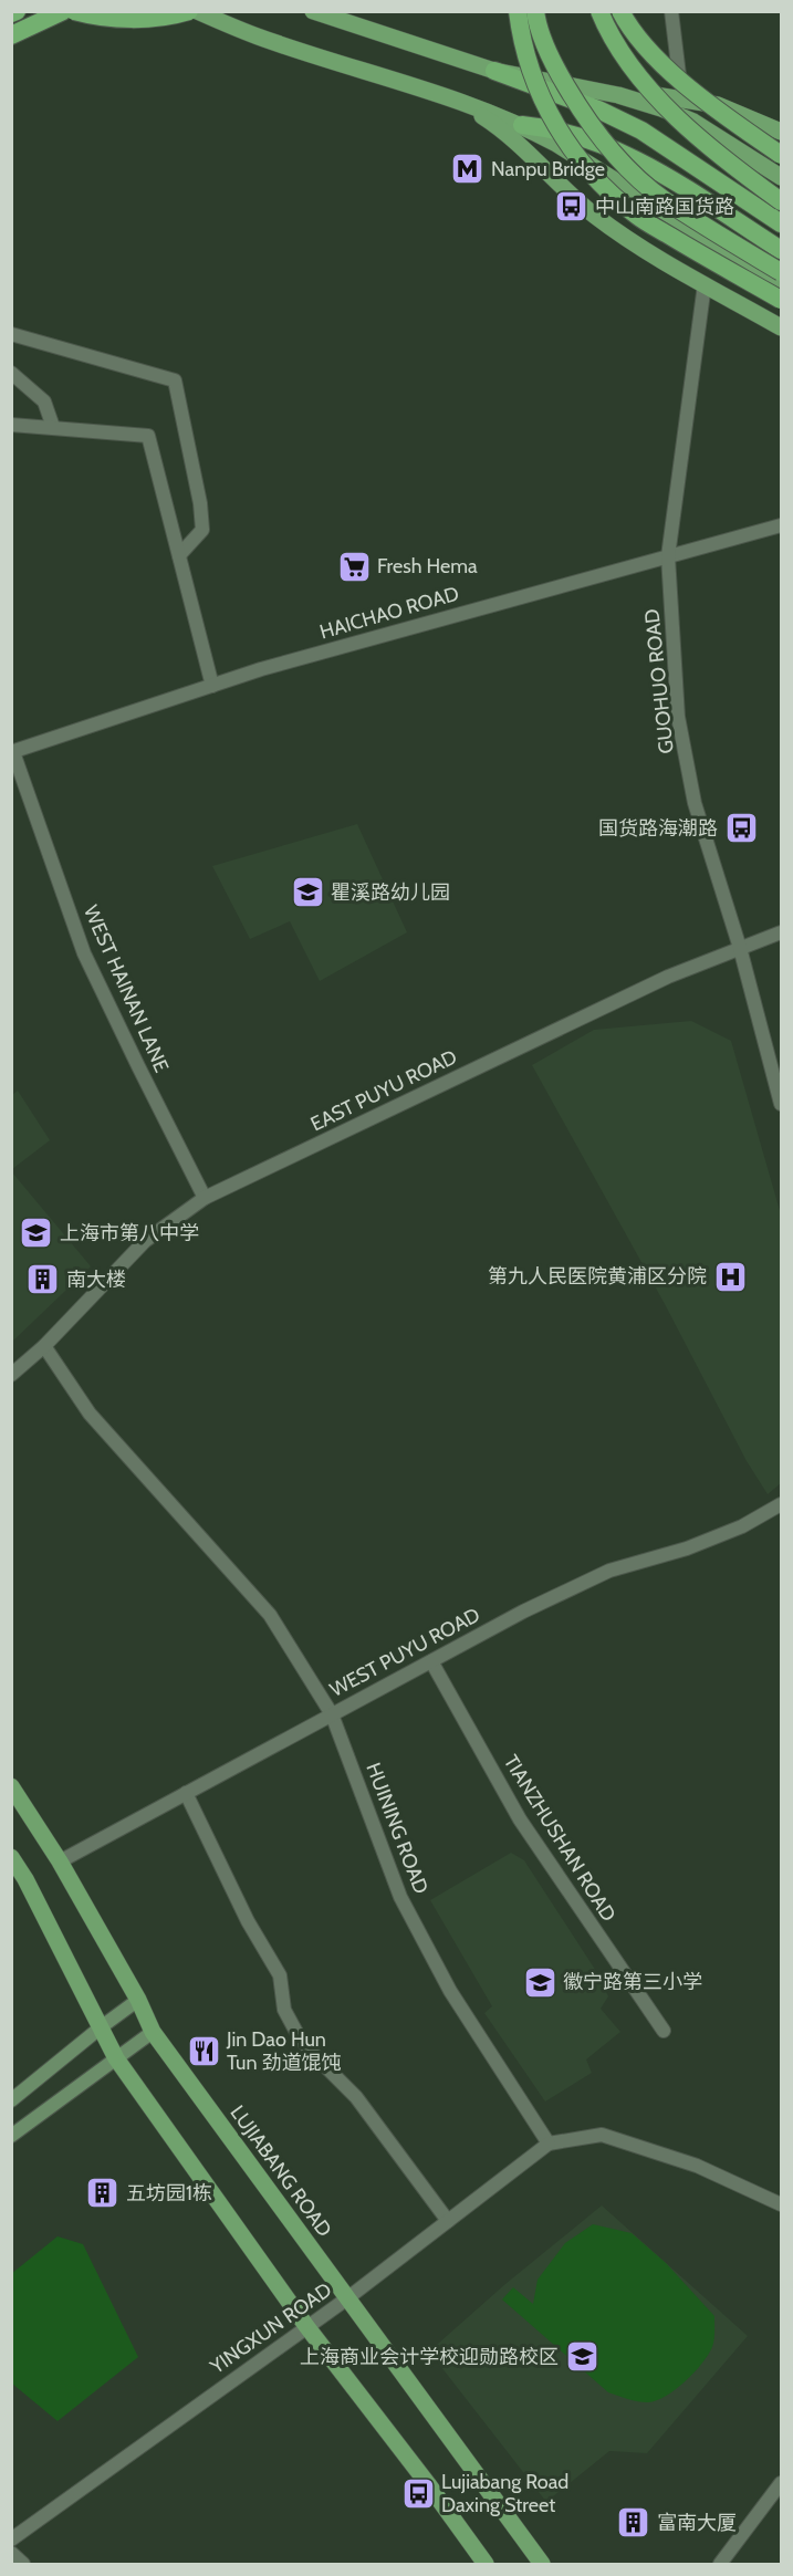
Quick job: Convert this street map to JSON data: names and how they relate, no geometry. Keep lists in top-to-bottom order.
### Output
{
  "streets": {
    "main road": ["LUJIABANG ROAD"],
    "street": [
      "HAICHAO ROAD",
      "GUOHUO ROAD",
      "WEST HAINAN LANE",
      "EAST PUYU ROAD",
      "WEST PUYU ROAD",
      "HUINING ROAD",
      "TIANZHUSHAN ROAD",
      "YINGXUN ROAD"
    ]
  },
  "crossings": [
    ["HAICHAO ROAD", "GUOHUO ROAD"],
    ["HAICHAO ROAD", "WEST HAINAN LANE"],
    ["GUOHUO ROAD", "EAST PUYU ROAD"],
    ["WEST HAINAN LANE", "EAST PUYU ROAD"],
    ["EAST PUYU ROAD", "HUINING ROAD"],
    ["WEST PUYU ROAD", "HUINING ROAD"],
    ["WEST PUYU ROAD", "TIANZHUSHAN ROAD"],
    ["WEST PUYU ROAD", "LUJIABANG ROAD"],
    ["HUINING ROAD", "YINGXUN ROAD"],
    ["LUJIABANG ROAD", "YINGXUN ROAD"]
  ],
  "places": {
    "metro station": ["Nanpu Bridge"],
    "bus stop": ["中山南路国货路", "国货路海潮路", "Lujiabang Road Daxing Street"],
    "supermarket": ["Fresh Hema"],
    "school or university": [
      "瞿溪路幼儿园",
      "上海市第八中学",
      "徽宁路第三小学",
      "上海商业会计学校迎勋路校区"
    ],
    "hospital": ["第九人民医院黄浦区分院"],
    "building": ["南大楼", "五坊园1栋", "富南大厦"],
    "restaurant": ["Jin Dao Hun Tun 劲道馄饨"]
  }
}
